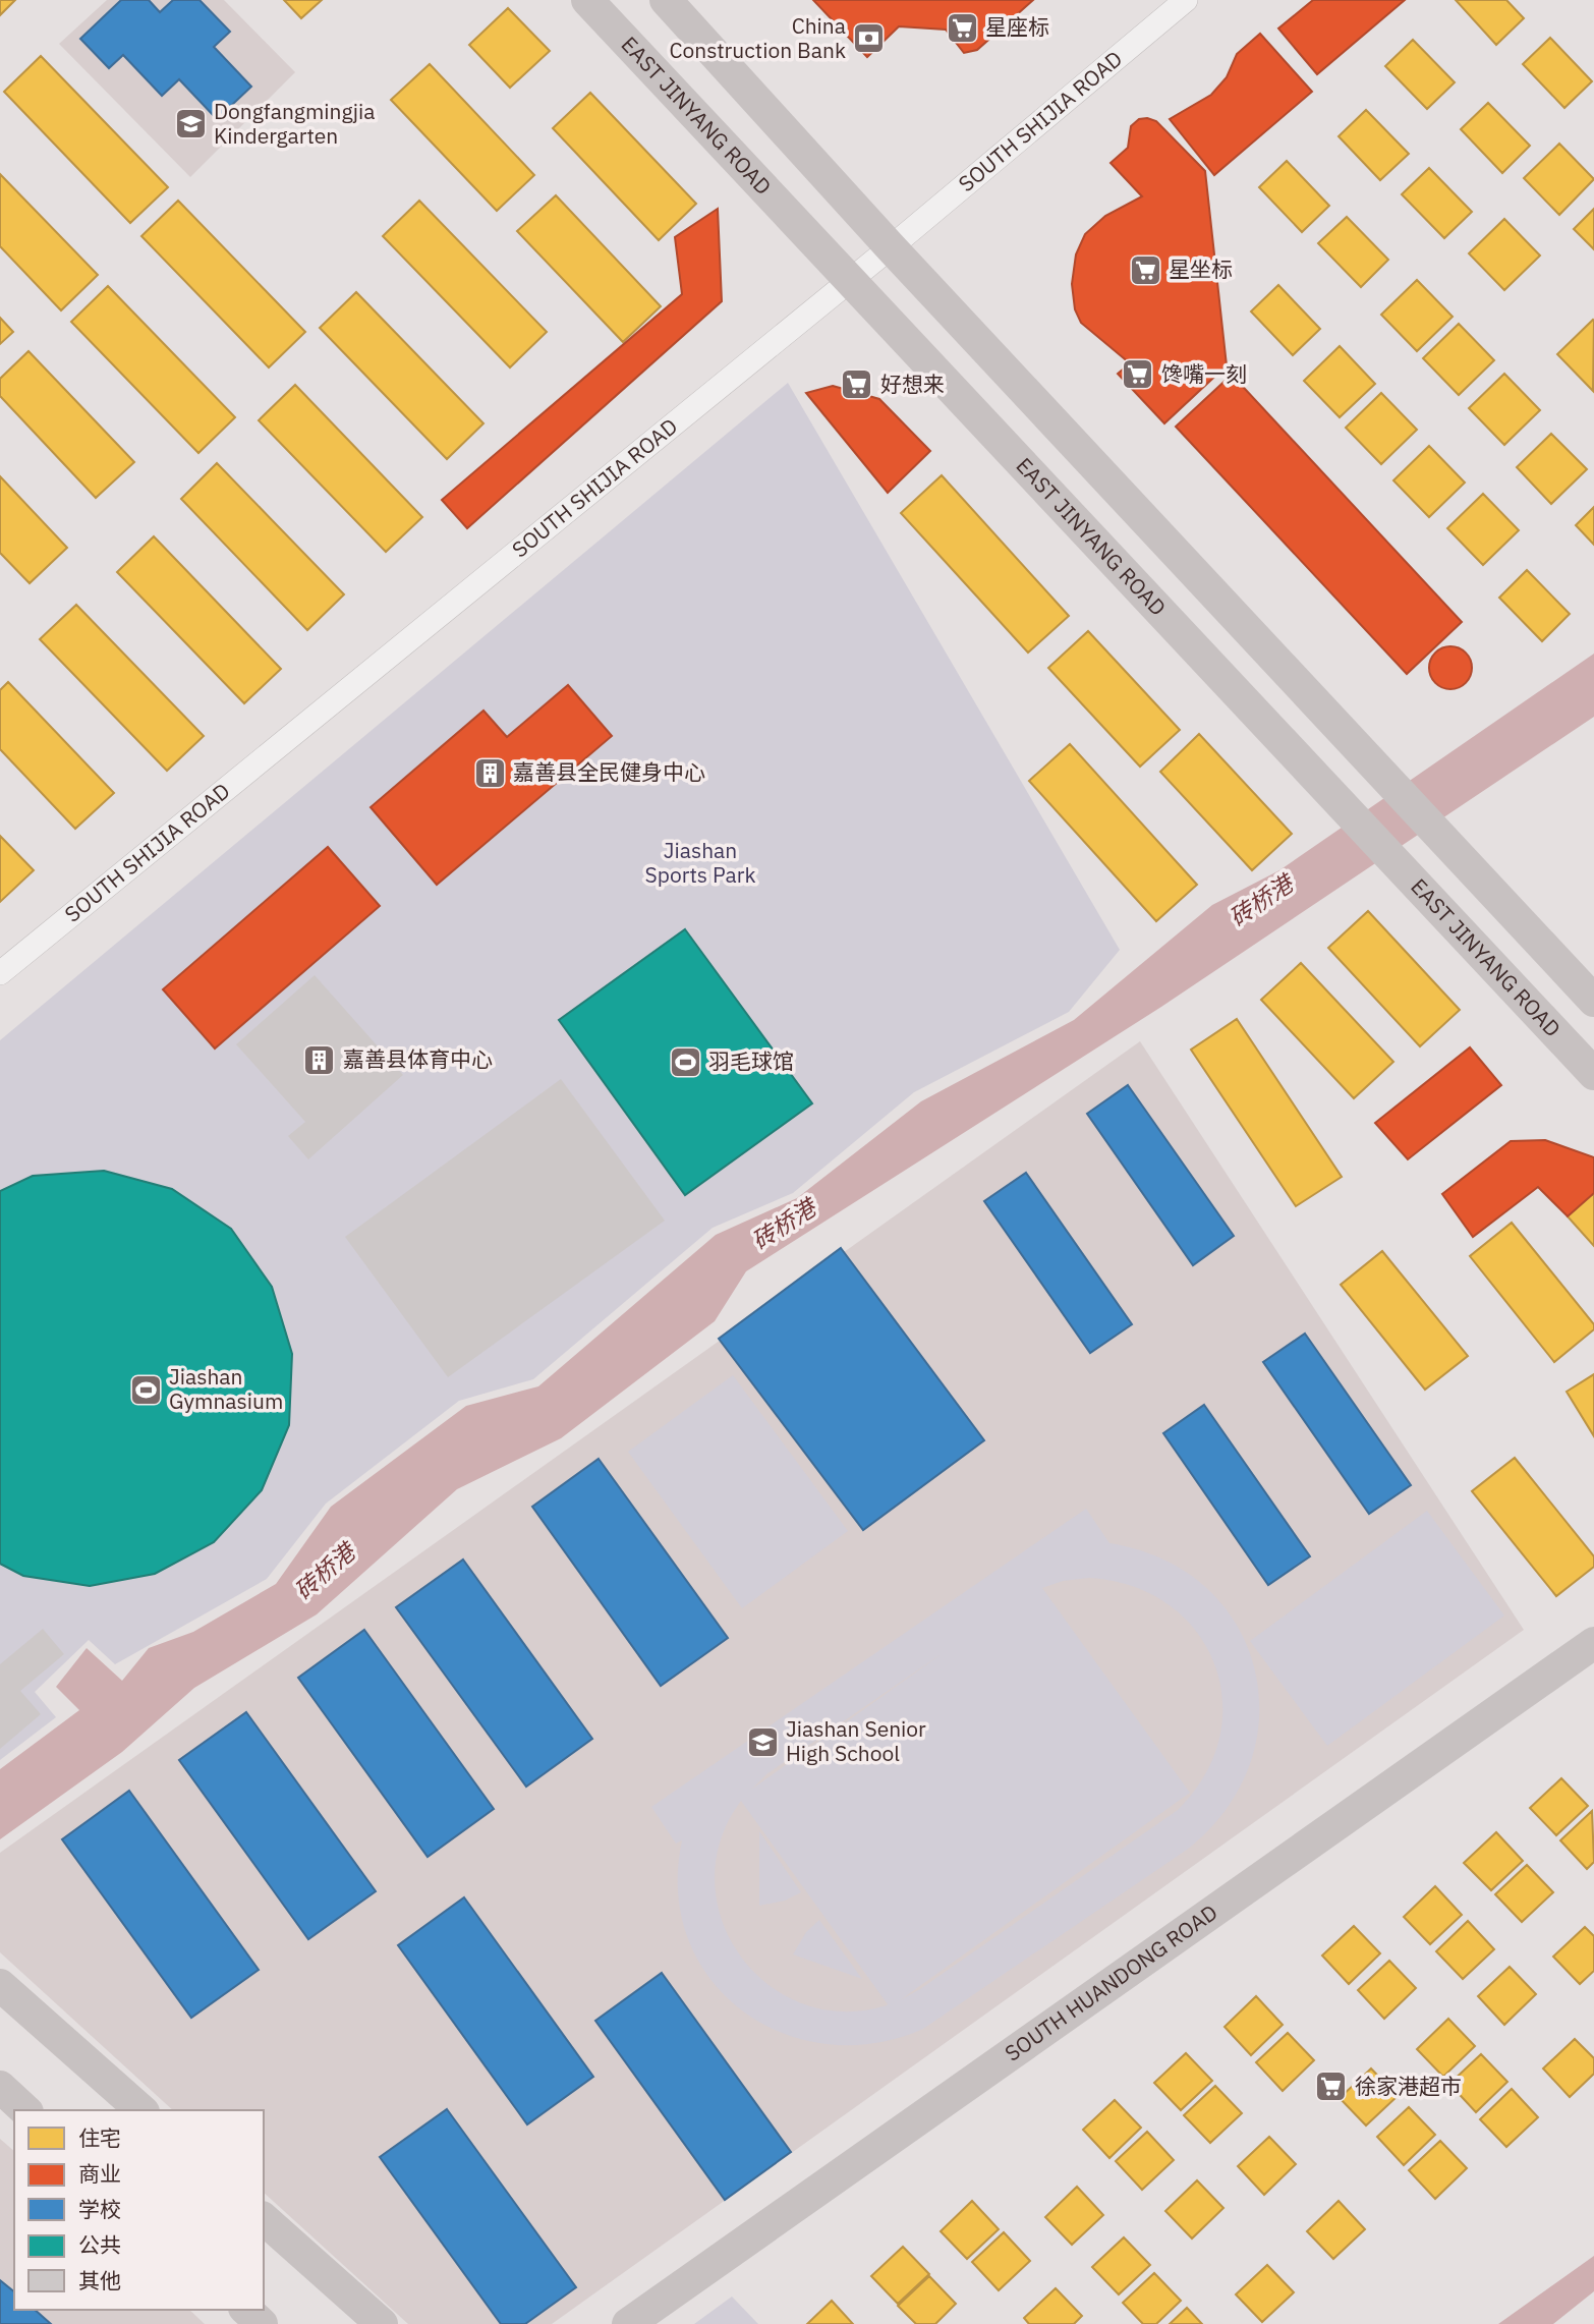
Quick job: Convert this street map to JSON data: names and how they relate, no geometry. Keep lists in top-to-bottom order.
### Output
{
  "streets": {
    "main road": ["EAST JINYANG ROAD", "SOUTH HUANDONG ROAD"],
    "street": ["SOUTH SHIJIA ROAD"]
  },
  "crossings": [
    ["EAST JINYANG ROAD", "SOUTH SHIJIA ROAD"]
  ],
  "water": ["砖桥港"],
  "parks": ["Jiashan Sports Park"],
  "places": {
    "supermarket": [
      "星座标",
      "星坐标",
      "馋嘴一刻",
      "好想来",
      "徐家港超市"
    ],
    "bank": ["China Construction Bank"],
    "school or university": ["Dongfangmingjia Kindergarten", "Jiashan Senior High School"],
    "building": ["嘉善县全民健身中心", "嘉善县体育中心"],
    "sports": ["羽毛球馆", "Jiashan Gymnasium"]
  },
  "legend": [
    "住宅",
    "商业",
    "学校",
    "公共",
    "其他"
  ]
}
